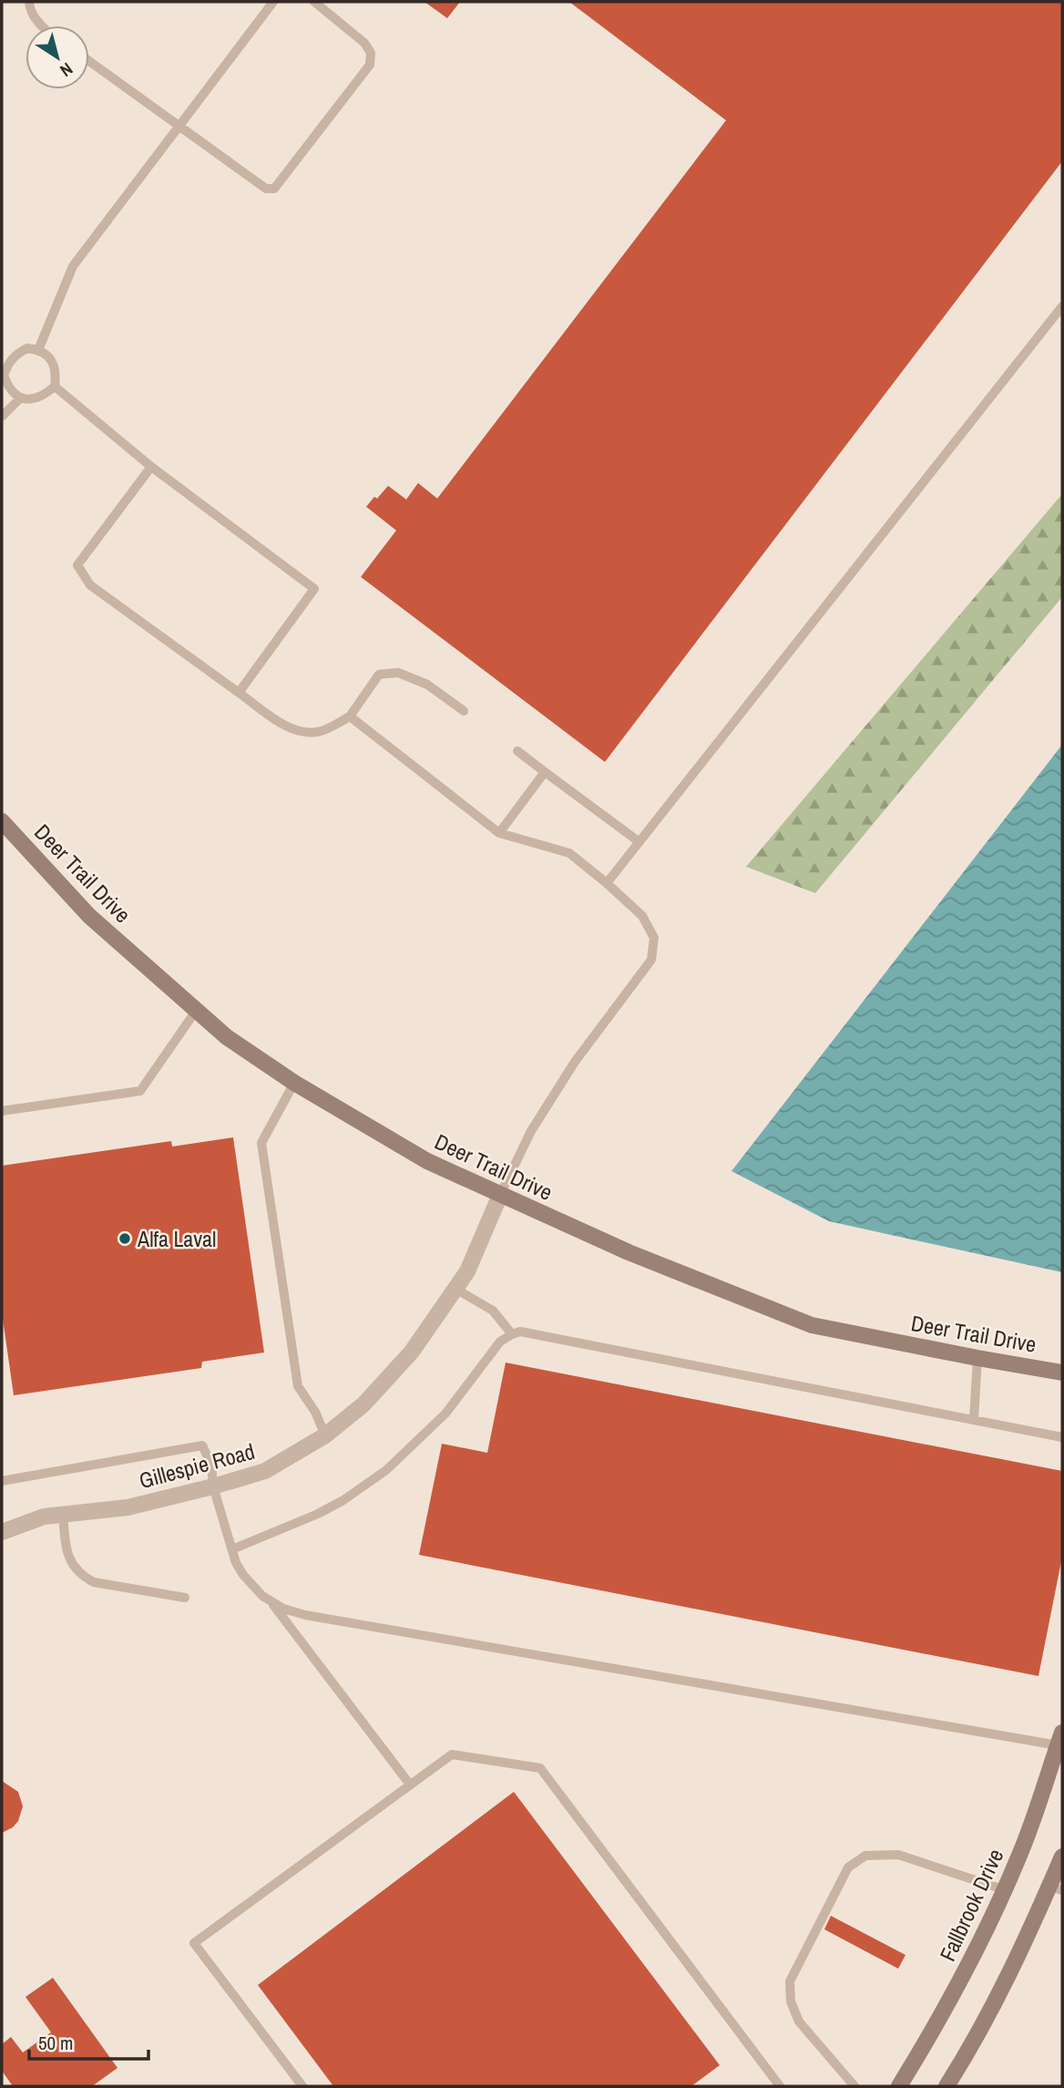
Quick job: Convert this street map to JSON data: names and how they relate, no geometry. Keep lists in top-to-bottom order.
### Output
{
  "streets": {
    "street": ["Deer Trail Drive", "Gillespie Road", "Fallbrook Drive"]
  },
  "crossings": [
    ["Deer Trail Drive", "Gillespie Road"]
  ],
  "places": ["Alfa Laval"],
  "scale_bar": "50 m",
  "north": "bottom right"
}
